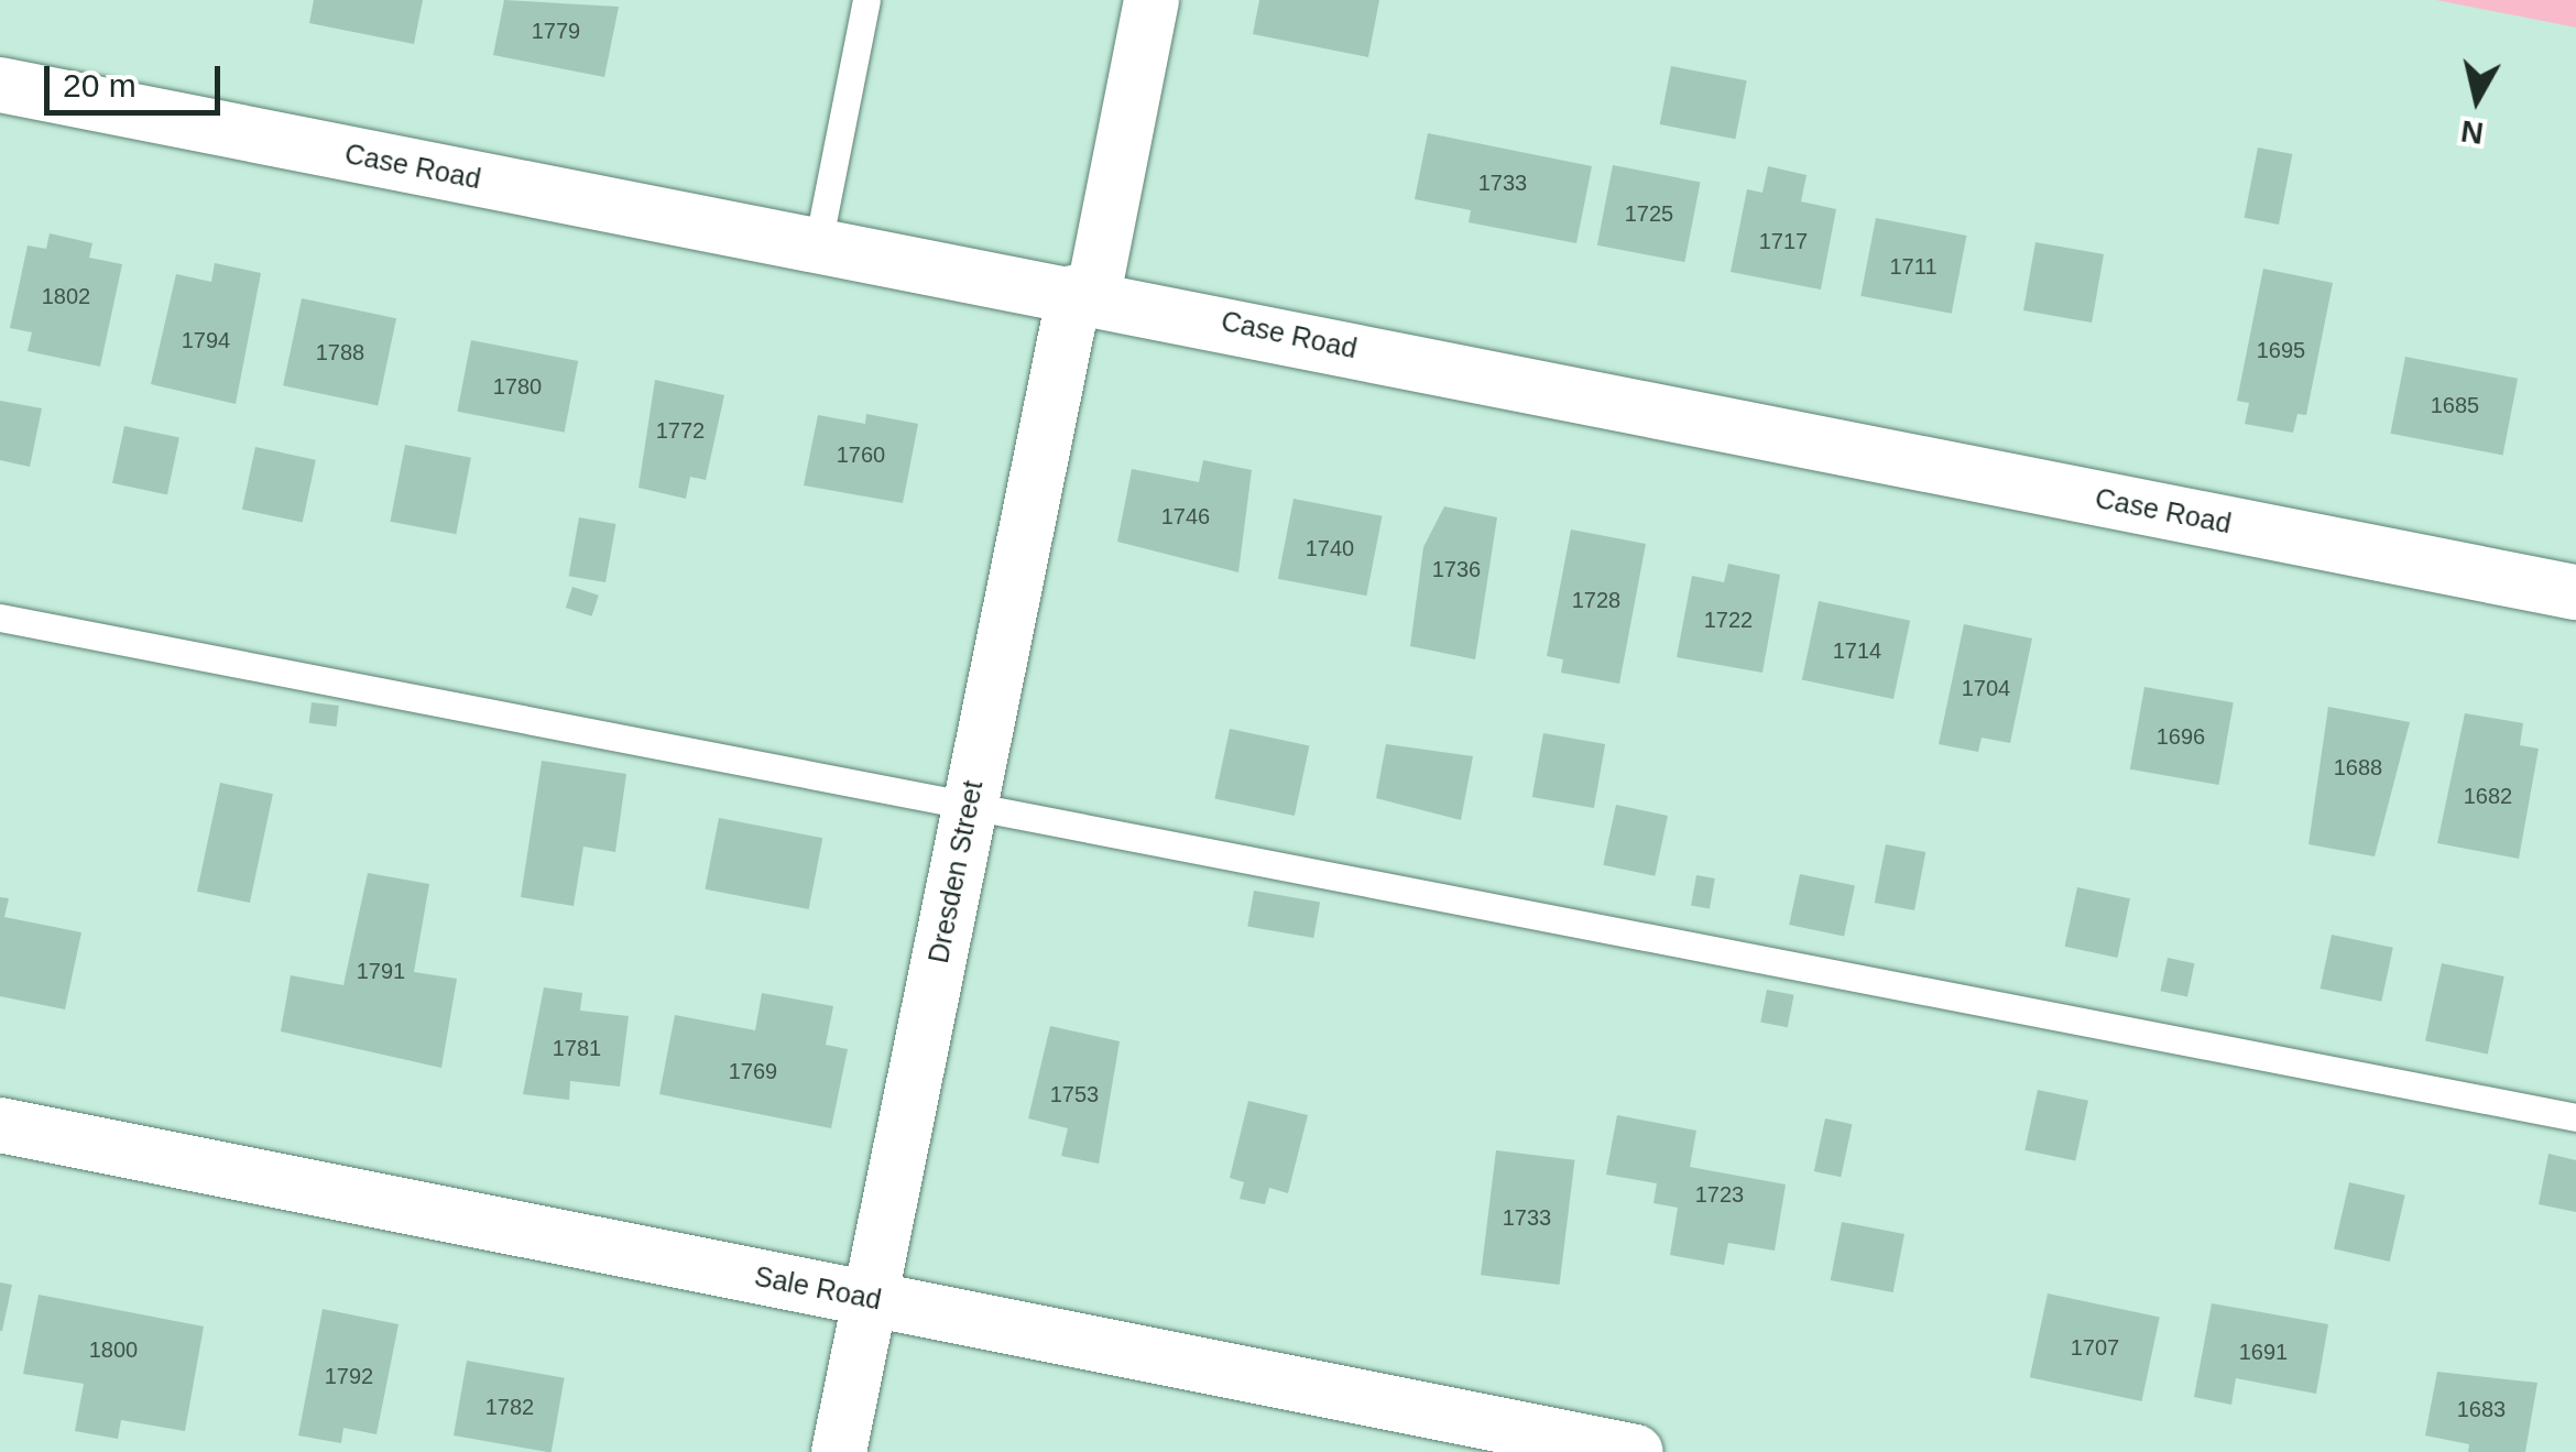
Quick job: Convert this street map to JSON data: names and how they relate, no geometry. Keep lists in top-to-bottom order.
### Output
{
  "streets": {
    "street": ["Case Road", "Dresden Street", "Sale Road"]
  },
  "crossings": [
    ["Case Road", "Dresden Street"],
    ["Dresden Street", "Sale Road"]
  ],
  "house_numbers": [
    "1779",
    "1733",
    "1725",
    "1717",
    "1711",
    "1802",
    "1794",
    "1695",
    "1788",
    "1780",
    "1685",
    "1772",
    "1760",
    "1746",
    "1740",
    "1736",
    "1728",
    "1722",
    "1714",
    "1704",
    "1696",
    "1688",
    "1682",
    "1791",
    "1781",
    "1769",
    "1753",
    "1723",
    "1733",
    "1707",
    "1800",
    "1691",
    "1792",
    "1782",
    "1683"
  ],
  "scale_bar": "20 m",
  "north": "bottom"
}
